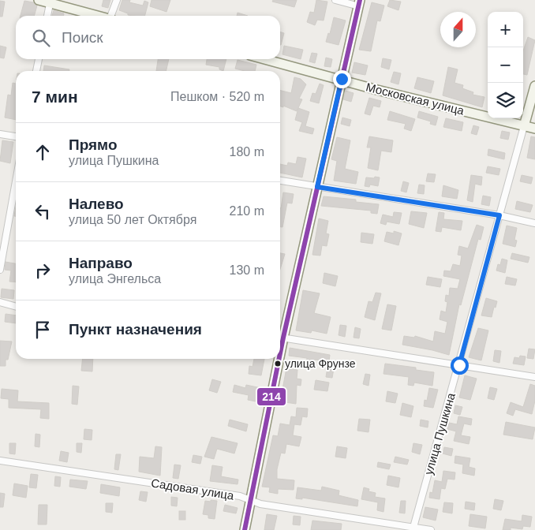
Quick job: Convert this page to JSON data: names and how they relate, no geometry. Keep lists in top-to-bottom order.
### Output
{
  "streets": {
    "main road": ["Московская улица", "улица Пушкина"],
    "street": ["Садовая улица"]
  },
  "crossings": [
    ["Московская улица", "улица Пушкина"],
    ["улица Пушкина", "Садовая улица"]
  ],
  "places": ["улица Фрунзе"],
  "lines": ["transit line 214"],
  "north": "top",
  "page": {
    "map_buttons": ["+", "−"],
    "search": "Поиск",
    "heading": ["7 мин", "Пешком · 520 m"],
    "list": [
      ["Прямо", "улица Пушкина", "180 m"],
      ["Налево", "улица 50 лет Октября", "210 m"],
      ["Направо", "улица Энгельса", "130 m"],
      "Пункт назначения"
    ]
  }
}
